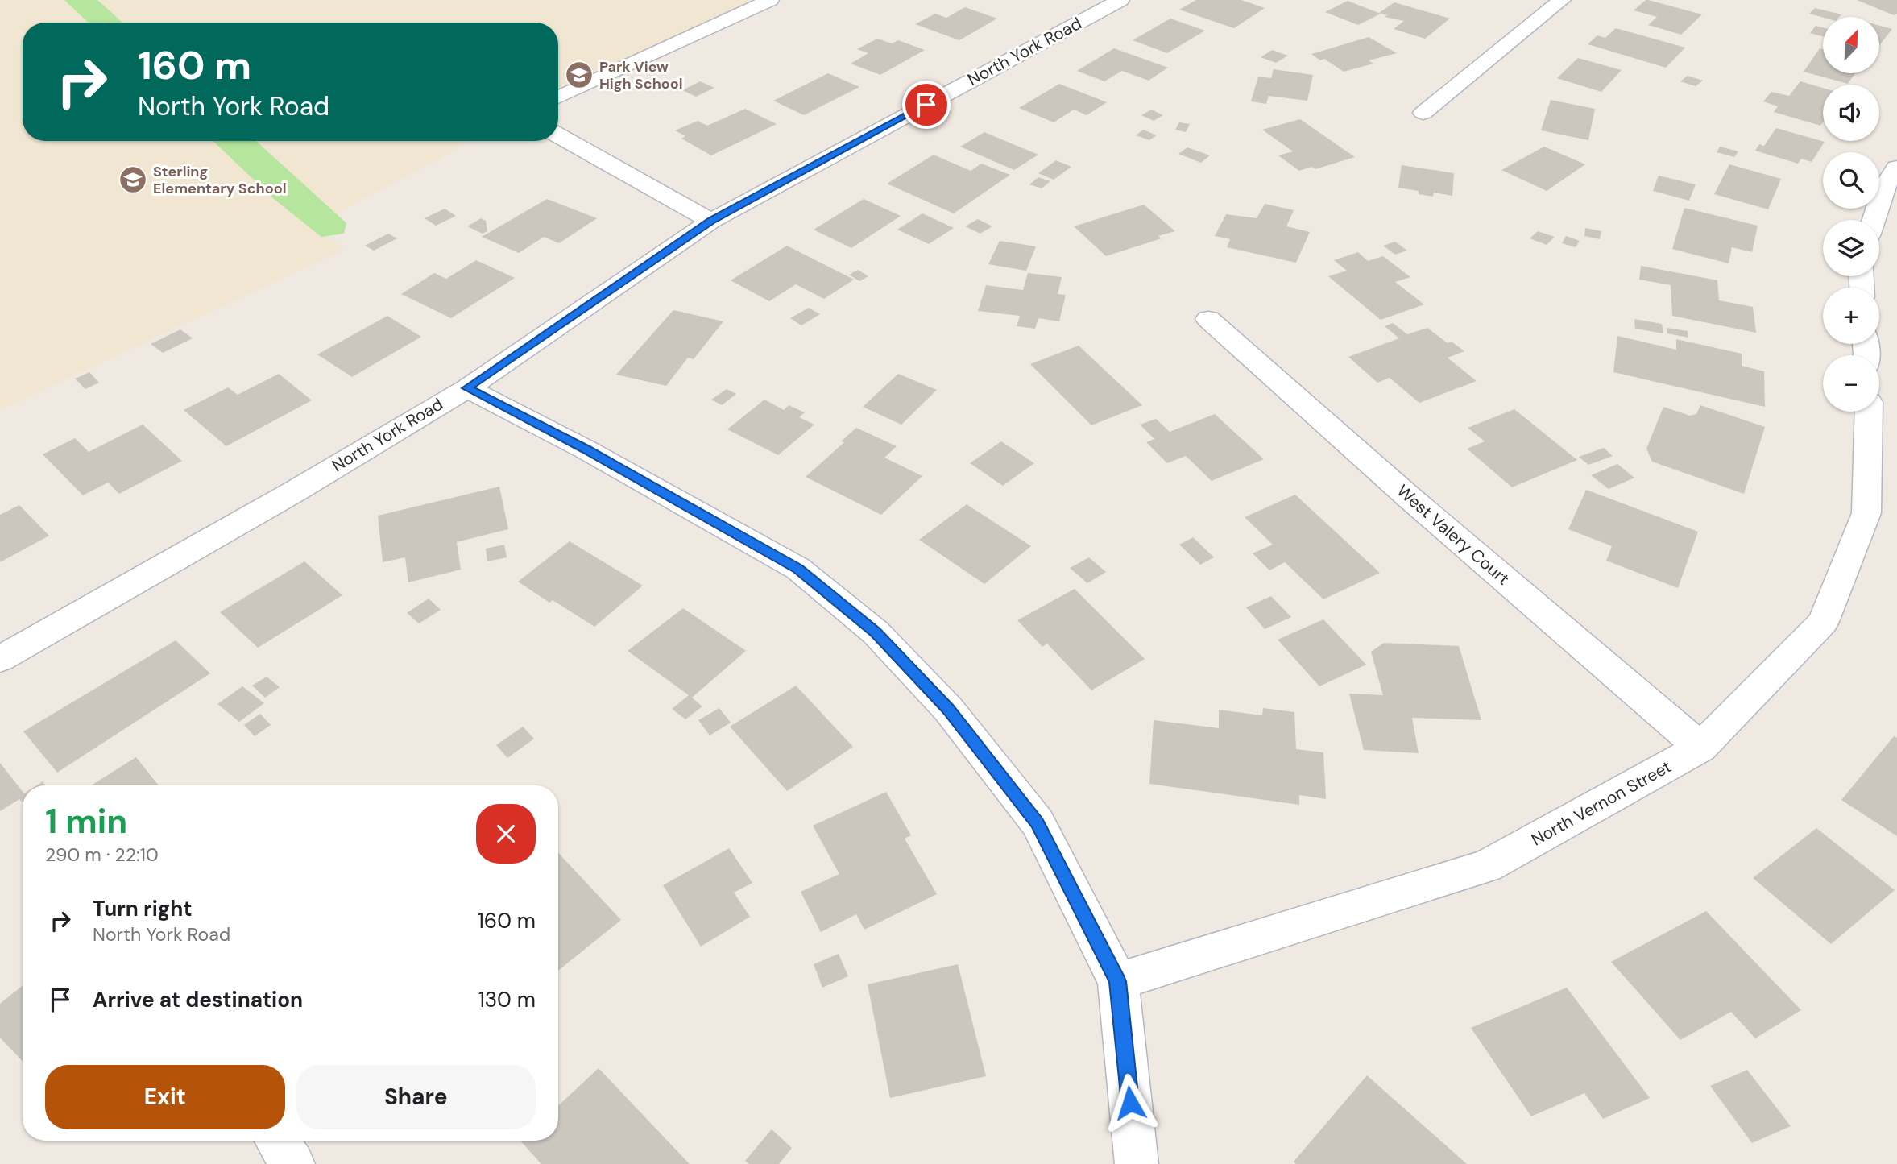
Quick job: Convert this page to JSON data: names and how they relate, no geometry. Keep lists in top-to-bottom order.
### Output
{
  "streets": {
    "street": ["North York Road", "West Valery Court", "North Vernon Street"]
  },
  "crossings": [
    ["West Valery Court", "North Vernon Street"]
  ],
  "places": {
    "school or university": ["Park View High School", "Sterling Elementary School"]
  },
  "north": "top right",
  "page": {
    "map_buttons": ["+", "−"],
    "turn": ["160 m", "North York Road"],
    "heading": ["1 min", "290 m · 22:10"],
    "list": [
      {
        "name": "Turn right",
        "note": "North York Road",
        "value": "160 m"
      },
      {
        "name": "Arrive at destination",
        "value": "130 m"
      }
    ],
    "buttons": ["Exit", "Share"]
  }
}
